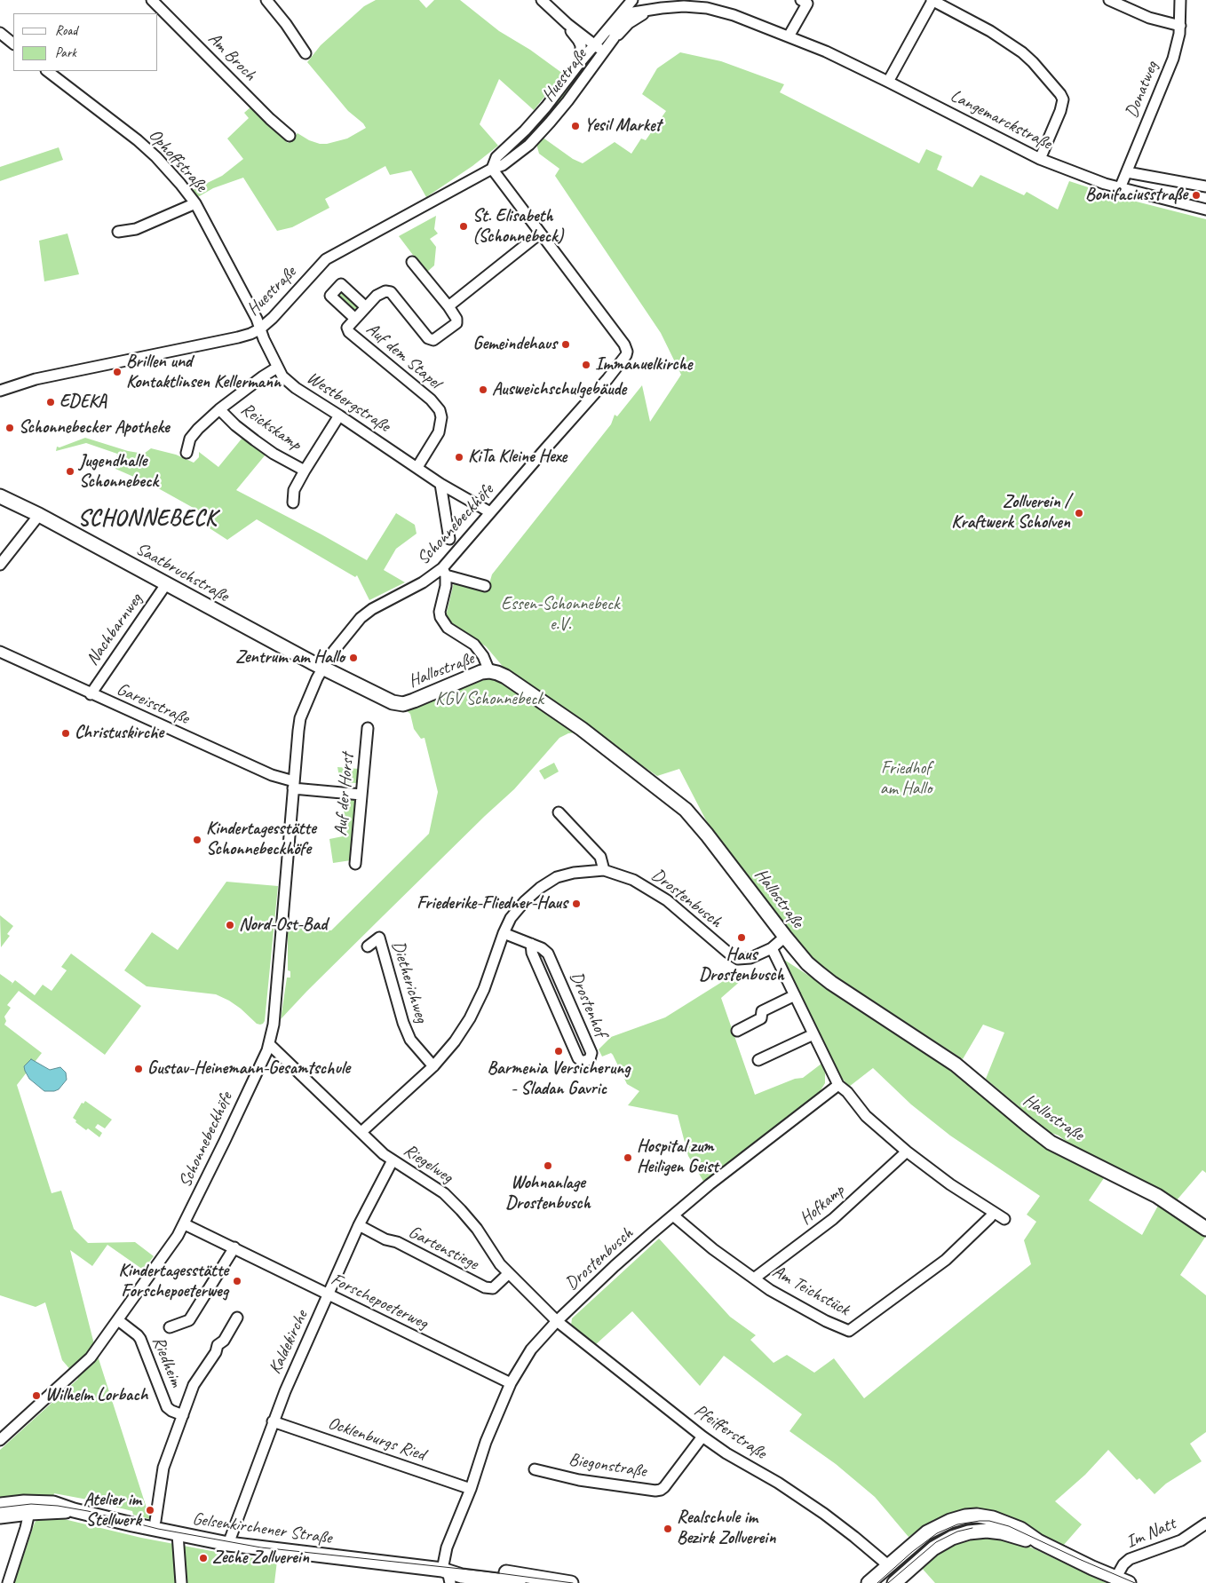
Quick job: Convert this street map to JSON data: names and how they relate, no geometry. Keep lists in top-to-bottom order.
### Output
{
  "streets": {
    "main road": ["Saatbruchstraße", "Hallostraße", "Gelsenkirchener Straße"],
    "street": [
      "Am Broch",
      "Huestraße",
      "Donatweg",
      "Langemarckstraße",
      "Ophoffstraße",
      "Auf dem Stapel",
      "Westbergstraße",
      "Reickskamp",
      "Schonnebeckhöfe",
      "Nachbarnweg",
      "Gareisstraße",
      "Auf der Horst",
      "Drostenbusch",
      "Dietherichweg",
      "Drostenhof",
      "Riegelweg",
      "Hofkamp",
      "Gartenstiege",
      "Am Teichstück",
      "Forschepoeterweg",
      "Kaldekirche",
      "Riedheim",
      "Pfeifferstraße",
      "Ocklenburgs Ried",
      "Biegonstraße",
      "Im Natt"
    ]
  },
  "crossings": [
    ["Huestraße", "Langemarckstraße"],
    ["Huestraße", "Ophoffstraße"],
    ["Huestraße", "Westbergstraße"],
    ["Donatweg", "Langemarckstraße"],
    ["Ophoffstraße", "Westbergstraße"],
    ["Auf dem Stapel", "Westbergstraße"],
    ["Westbergstraße", "Schonnebeckhöfe"],
    ["Schonnebeckhöfe", "Saatbruchstraße"],
    ["Schonnebeckhöfe", "Hallostraße"],
    ["Schonnebeckhöfe", "Gareisstraße"],
    ["Schonnebeckhöfe", "Riegelweg"],
    ["Schonnebeckhöfe", "Forschepoeterweg"],
    ["Schonnebeckhöfe", "Riedheim"],
    ["Saatbruchstraße", "Nachbarnweg"],
    ["Saatbruchstraße", "Hallostraße"],
    ["Nachbarnweg", "Gareisstraße"],
    ["Hallostraße", "Drostenbusch"],
    ["Drostenbusch", "Dietherichweg"],
    ["Drostenbusch", "Drostenhof"],
    ["Drostenbusch", "Riegelweg"],
    ["Drostenbusch", "Am Teichstück"],
    ["Drostenbusch", "Forschepoeterweg"],
    ["Drostenbusch", "Pfeifferstraße"],
    ["Drostenbusch", "Ocklenburgs Ried"],
    ["Drostenbusch", "Gelsenkirchener Straße"],
    ["Riegelweg", "Gartenstiege"],
    ["Riegelweg", "Kaldekirche"],
    ["Riegelweg", "Pfeifferstraße"],
    ["Hofkamp", "Am Teichstück"],
    ["Gartenstiege", "Kaldekirche"],
    ["Forschepoeterweg", "Kaldekirche"],
    ["Kaldekirche", "Ocklenburgs Ried"],
    ["Kaldekirche", "Gelsenkirchener Straße"],
    ["Pfeifferstraße", "Biegonstraße"]
  ],
  "districts": ["SCHONNEBECK"],
  "parks": ["Essen-Schonnebeck e.V.", "KGV Schonnebeck", "Friedhof am Hallo"],
  "places": [
    "Yesil Market",
    "Bonifaciusstraße",
    "St. Elisabeth (Schonnebeck)",
    "Gemeindehaus",
    "Immanuelkirche",
    "Brillen und Kontaktlinsen Kellermann",
    "Ausweichschulgebäude",
    "EDEKA",
    "Schonnebecker Apotheke",
    "KiTa Kleine Hexe",
    "Jugendhalle Schonnebeck",
    "Zollverein / Kraftwerk Scholven",
    "Zentrum am Hallo",
    "Christuskirche",
    "Kindertagesstätte Schonnebeckhöfe",
    "Friederike-Fliedner-Haus",
    "Nord-Ost-Bad",
    "Haus Drostenbusch",
    "Barmenia Versicherung - Sladan Gavric",
    "Gustav-Heinemann-Gesamtschule",
    "Hospital zum Heiligen Geist",
    "Wohnanlage Drostenbusch",
    "Kindertagesstätte Forschepoeterweg",
    "Wilhelm Lorbach",
    "Atelier im Stellwerk",
    "Realschule im Bezirk Zollverein",
    "Zeche Zollverein"
  ],
  "legend": ["Road", "Park"]
}
